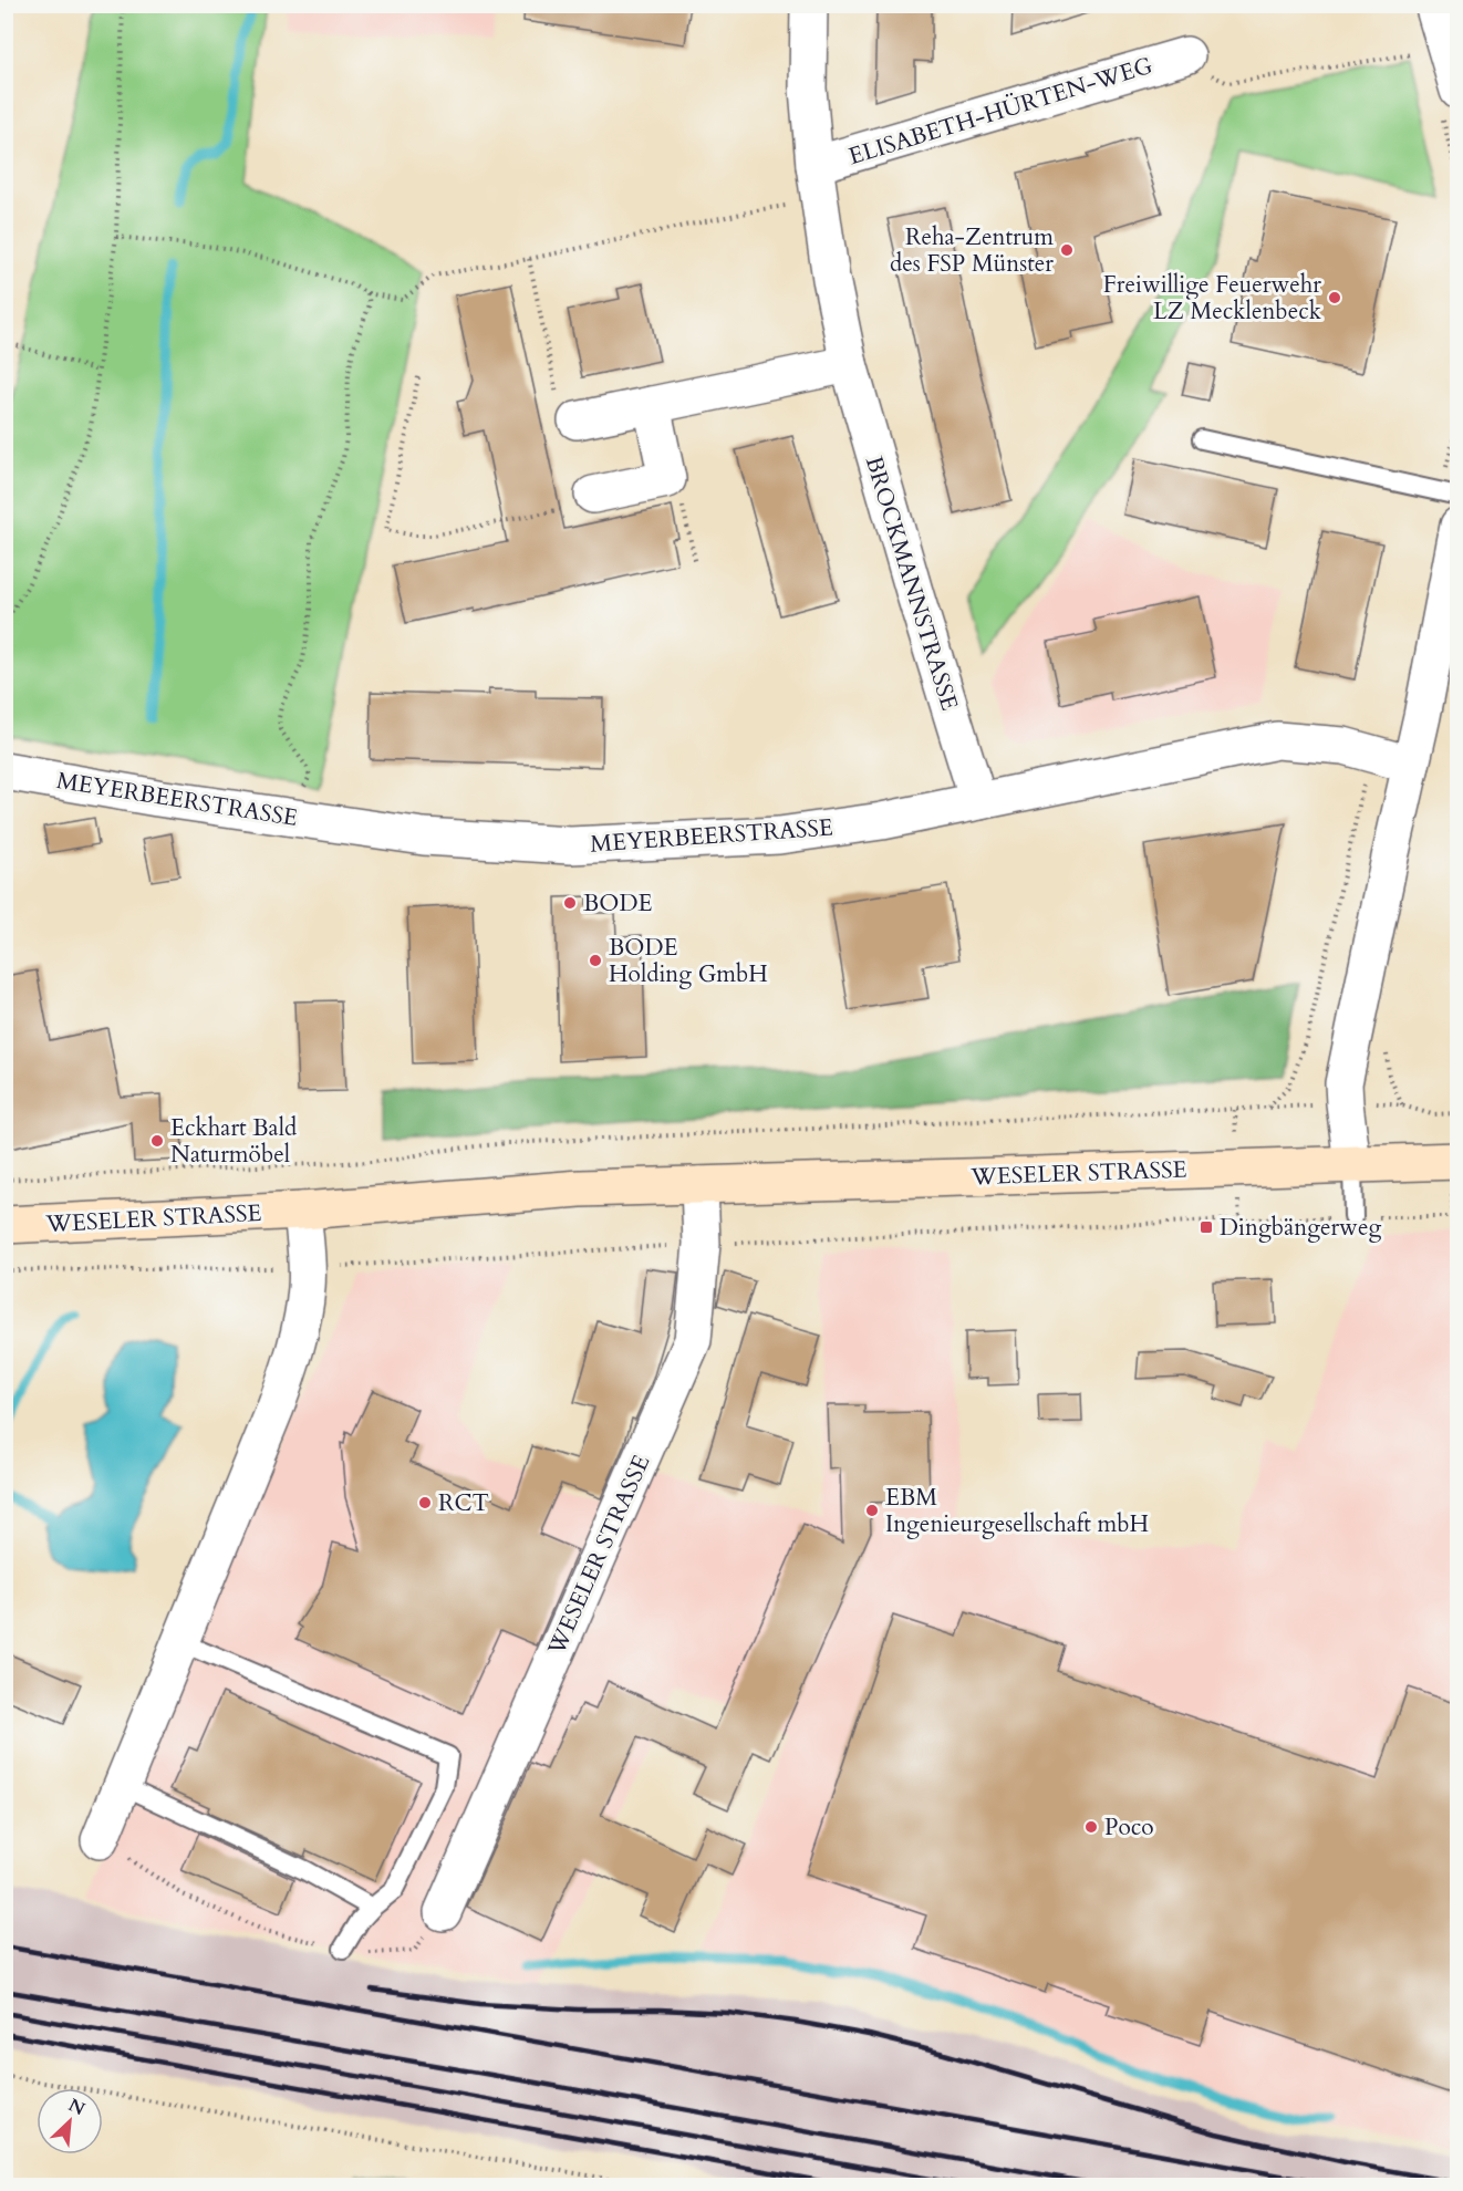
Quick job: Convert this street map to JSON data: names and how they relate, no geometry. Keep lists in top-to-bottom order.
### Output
{
  "streets": {
    "main road": ["WESELER STRASSE"],
    "street": ["ELISABETH-HÜRTEN-WEG", "BROCKMANNSTRASSE", "MEYERBEERSTRASSE"]
  },
  "crossings": [
    ["ELISABETH-HÜRTEN-WEG", "BROCKMANNSTRASSE"],
    ["BROCKMANNSTRASSE", "MEYERBEERSTRASSE"]
  ],
  "places": {
    "other": [
      "Reha-Zentrum des FSP Münster",
      "Freiwillige Feuerwehr LZ Mecklenbeck",
      "BODE",
      "BODE Holding GmbH",
      "Eckhart Bald Naturmöbel",
      "RCT",
      "EBM Ingenieurgesellschaft mbH",
      "Poco"
    ],
    "transit": ["Dingbängerweg"]
  },
  "north": "top right"
}
